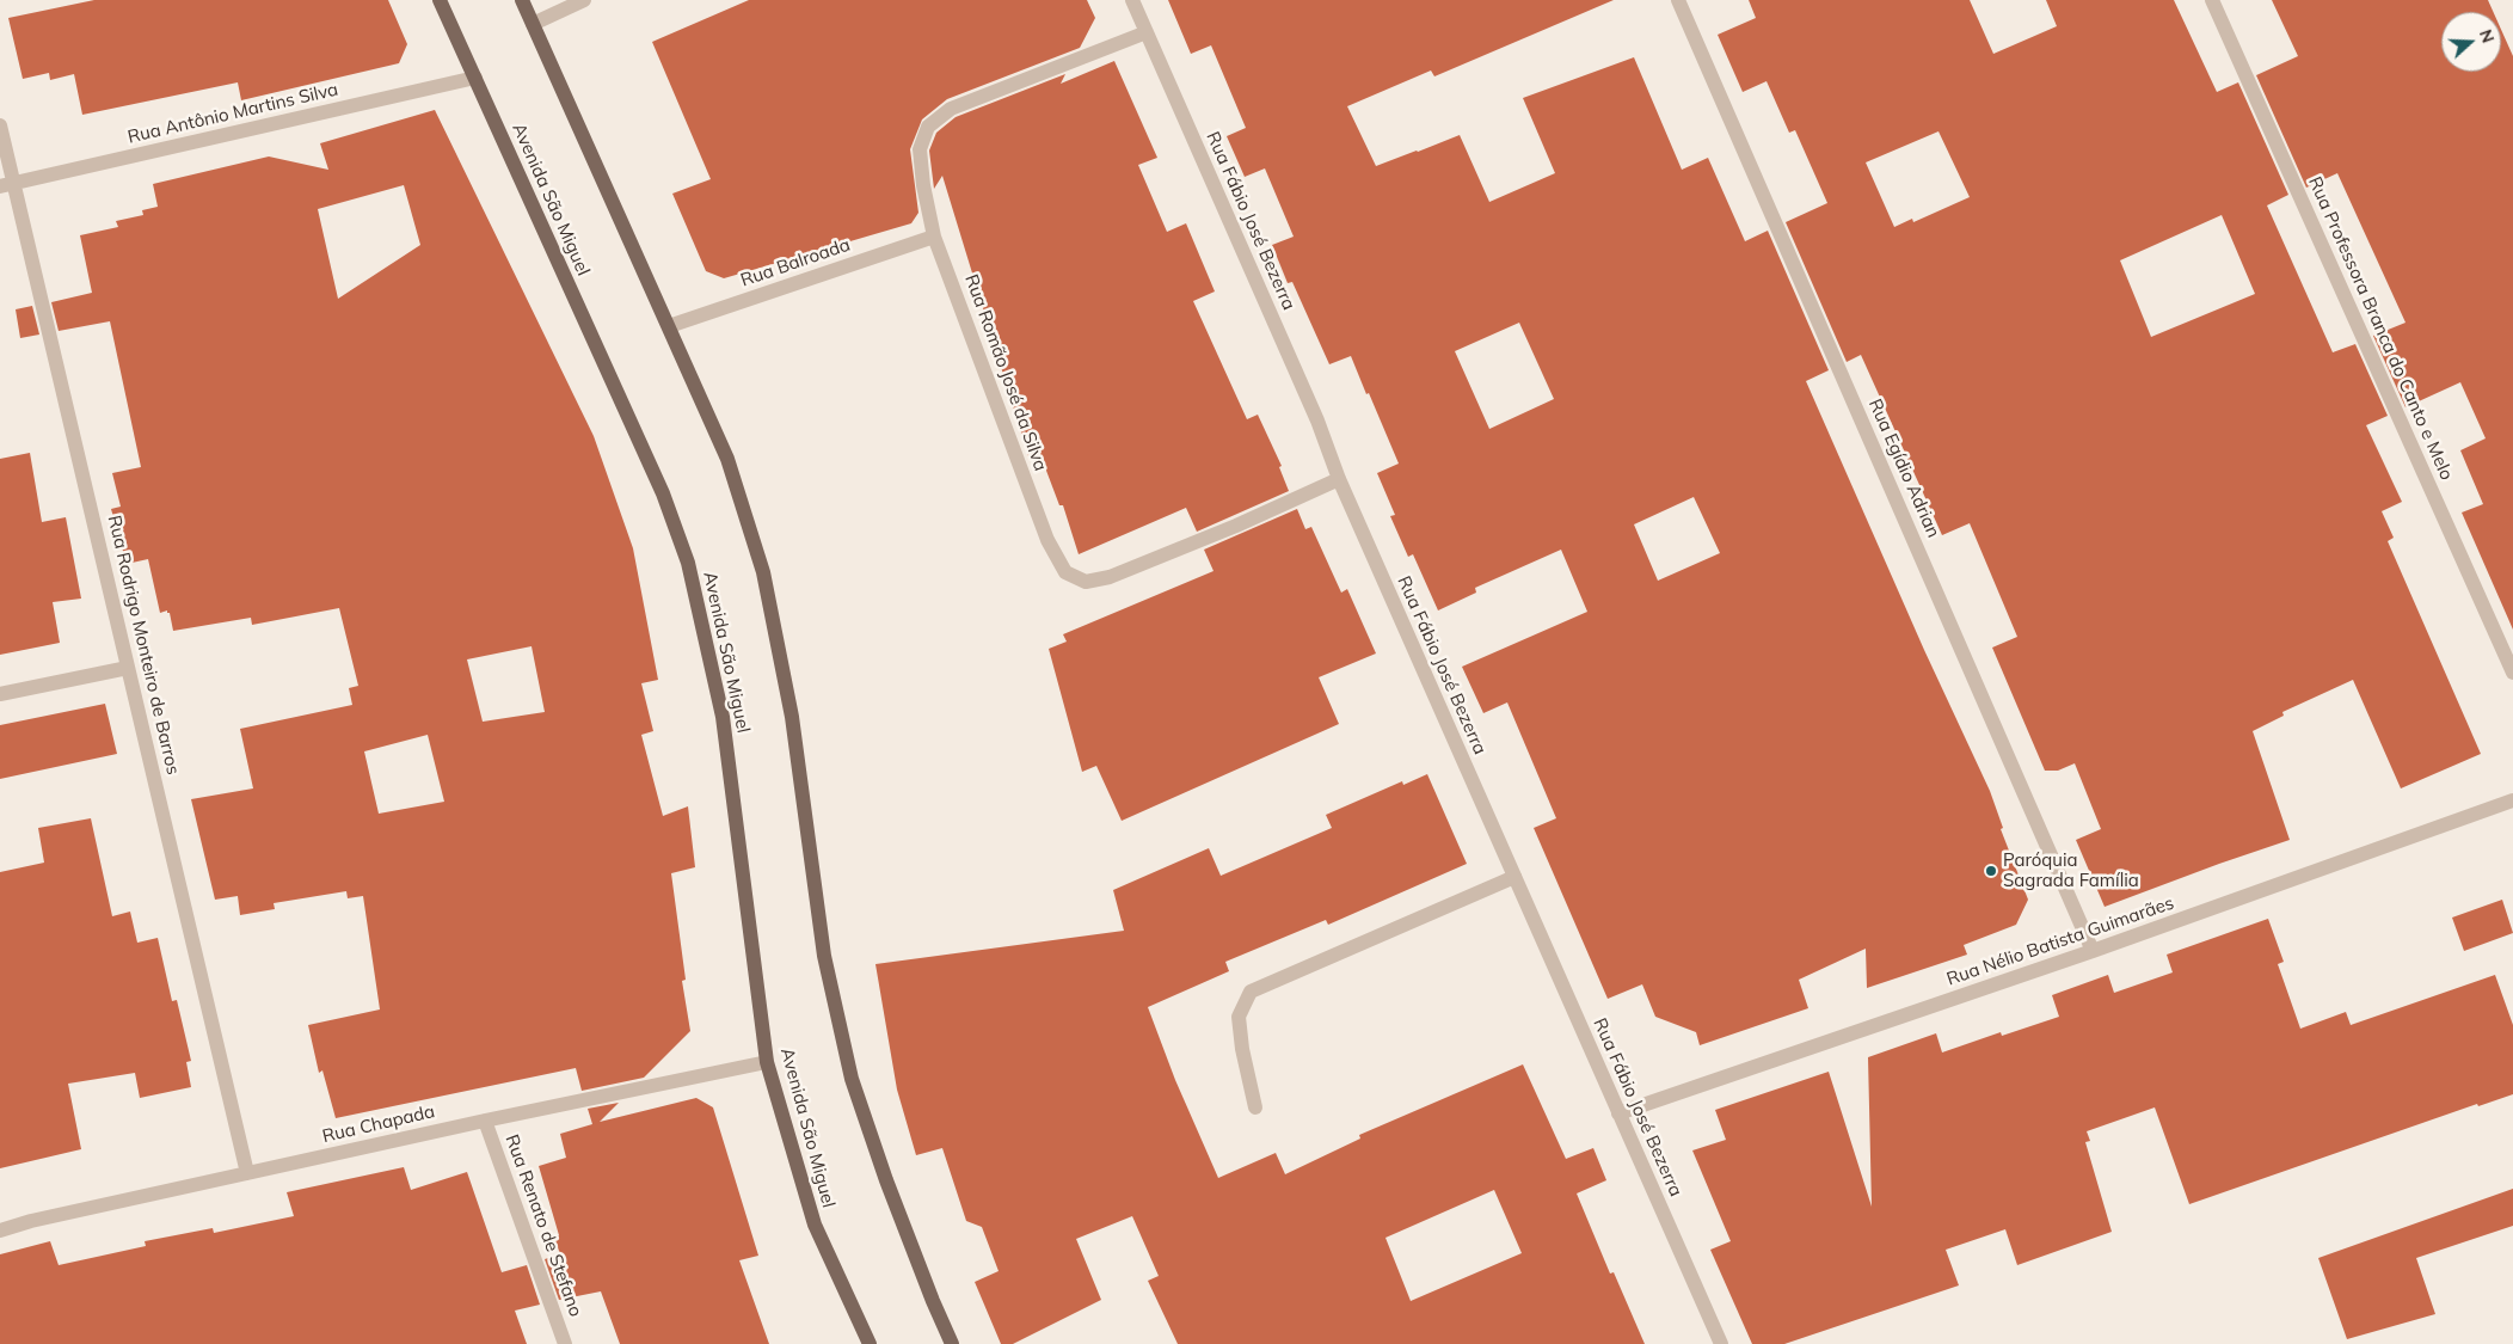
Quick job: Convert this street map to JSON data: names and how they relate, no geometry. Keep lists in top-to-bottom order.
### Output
{
  "streets": {
    "main road": ["Avenida São Miguel"],
    "street": [
      "Rua Antônio Martins Silva",
      "Rua Fábio José Bezerra",
      "Rua Balroada",
      "Rua Professora Branca do Canto e Melo",
      "Rua Romão José da Silva",
      "Rua Egídio Adrian",
      "Rua Rodrigo Monteiro de Barros",
      "Rua Nélio Batista Guimarães",
      "Rua Chapada",
      "Rua Renato de Stefano"
    ]
  },
  "crossings": [
    ["Rua Antônio Martins Silva", "Avenida São Miguel"],
    ["Rua Antônio Martins Silva", "Rua Rodrigo Monteiro de Barros"],
    ["Avenida São Miguel", "Rua Chapada"],
    ["Rua Fábio José Bezerra", "Rua Romão José da Silva"],
    ["Rua Fábio José Bezerra", "Rua Nélio Batista Guimarães"],
    ["Rua Balroada", "Rua Romão José da Silva"],
    ["Rua Egídio Adrian", "Rua Nélio Batista Guimarães"],
    ["Rua Rodrigo Monteiro de Barros", "Rua Chapada"],
    ["Rua Chapada", "Rua Renato de Stefano"]
  ],
  "places": ["Paróquia Sagrada Família"],
  "north": "right"
}
